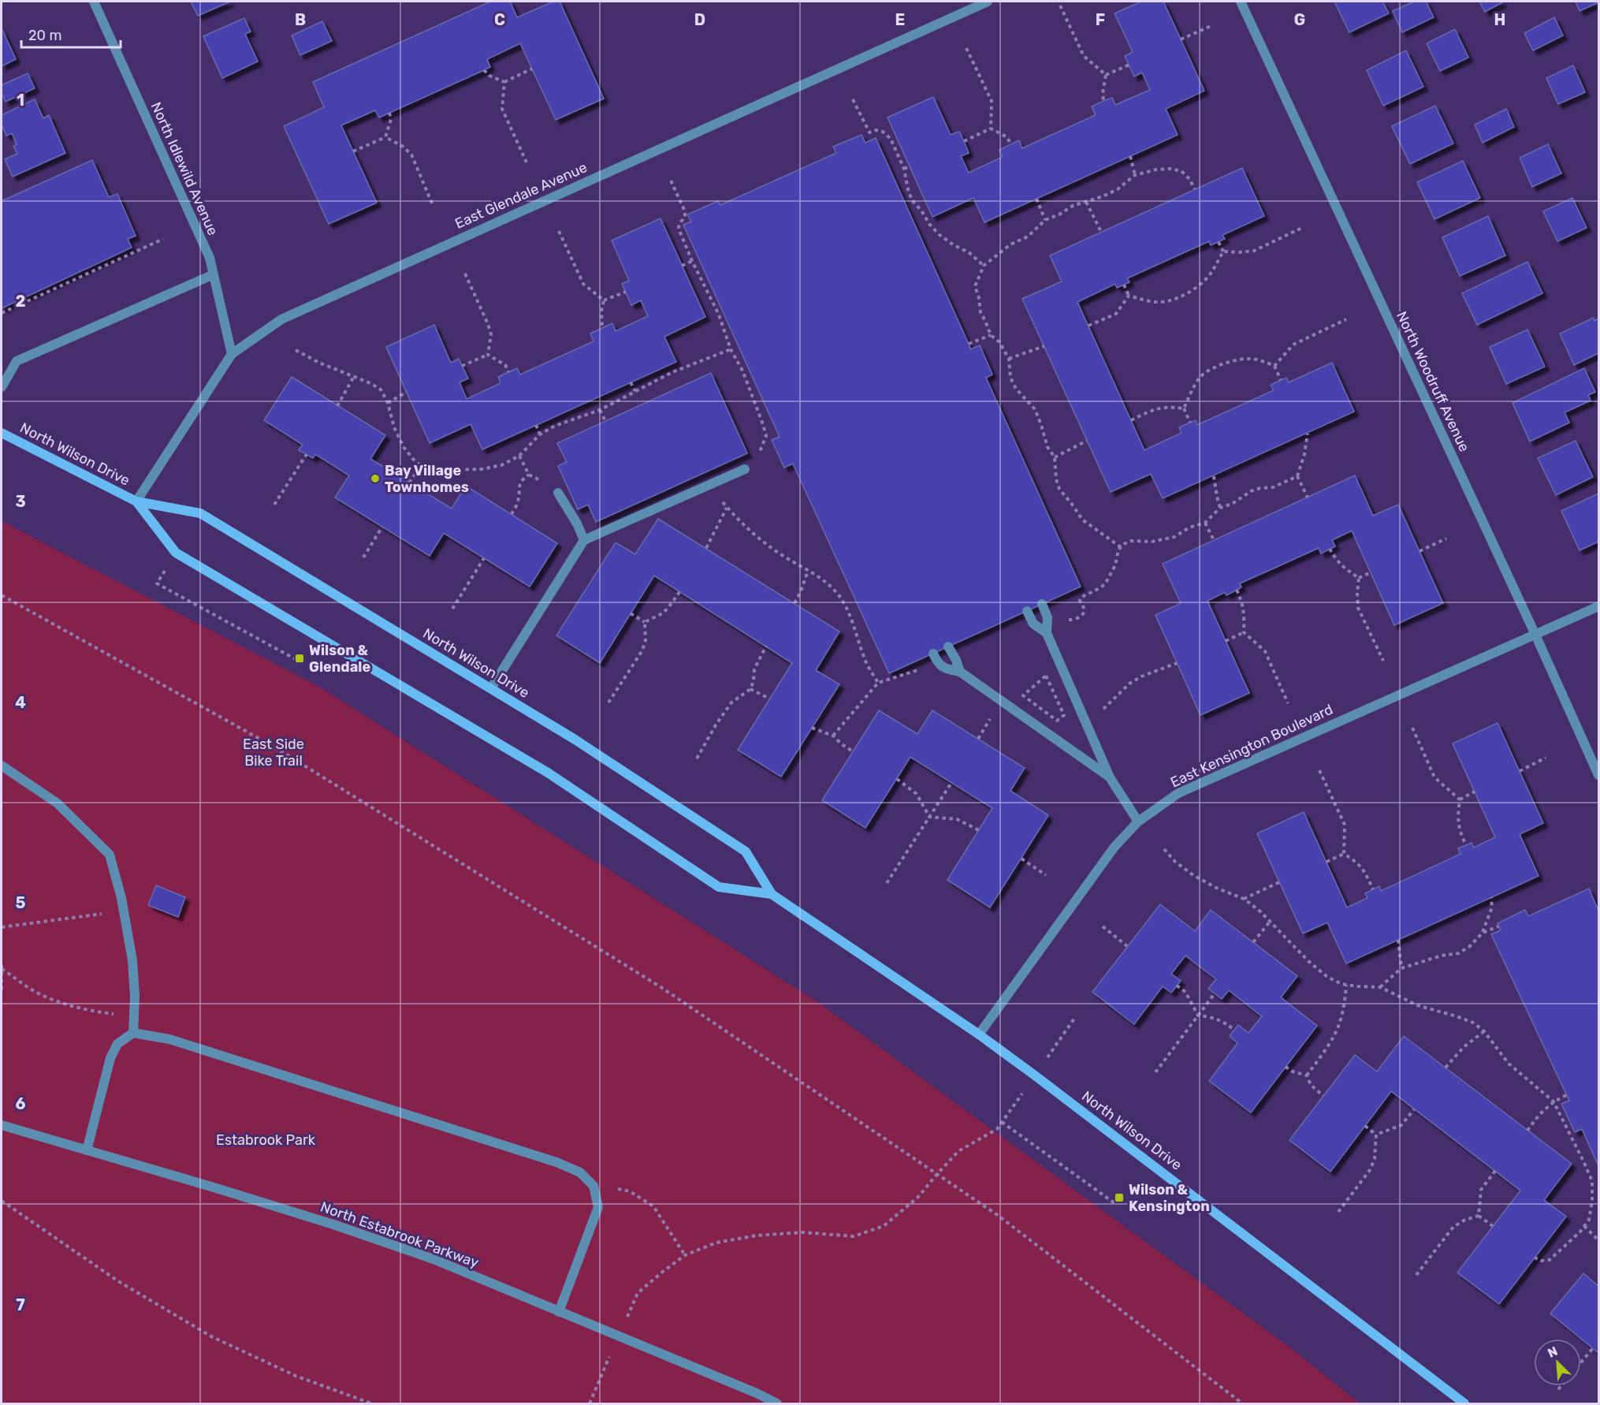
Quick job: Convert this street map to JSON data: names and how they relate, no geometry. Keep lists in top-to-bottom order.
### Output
{
  "streets": {
    "street": [
      "North Idlewild Avenue",
      "East Glendale Avenue",
      "North Woodruff Avenue",
      "North Wilson Drive",
      "East Kensington Boulevard",
      "North Estabrook Parkway"
    ]
  },
  "crossings": [
    ["North Idlewild Avenue", "East Glendale Avenue"],
    ["East Glendale Avenue", "North Wilson Drive"],
    ["North Woodruff Avenue", "East Kensington Boulevard"],
    ["North Wilson Drive", "East Kensington Boulevard"]
  ],
  "parks": ["East Side Bike Trail", "Estabrook Park"],
  "places": {
    "other": ["Bay Village Townhomes"],
    "transit": ["Wilson & Glendale", "Wilson & Kensington"]
  },
  "scale_bar": "20 m",
  "north": "top left",
  "grid": {
    "columns": [
      "B",
      "C",
      "D",
      "E",
      "F",
      "G",
      "H"
    ],
    "rows": [
      "1",
      "2",
      "3",
      "4",
      "5",
      "6",
      "7"
    ]
  }
}
